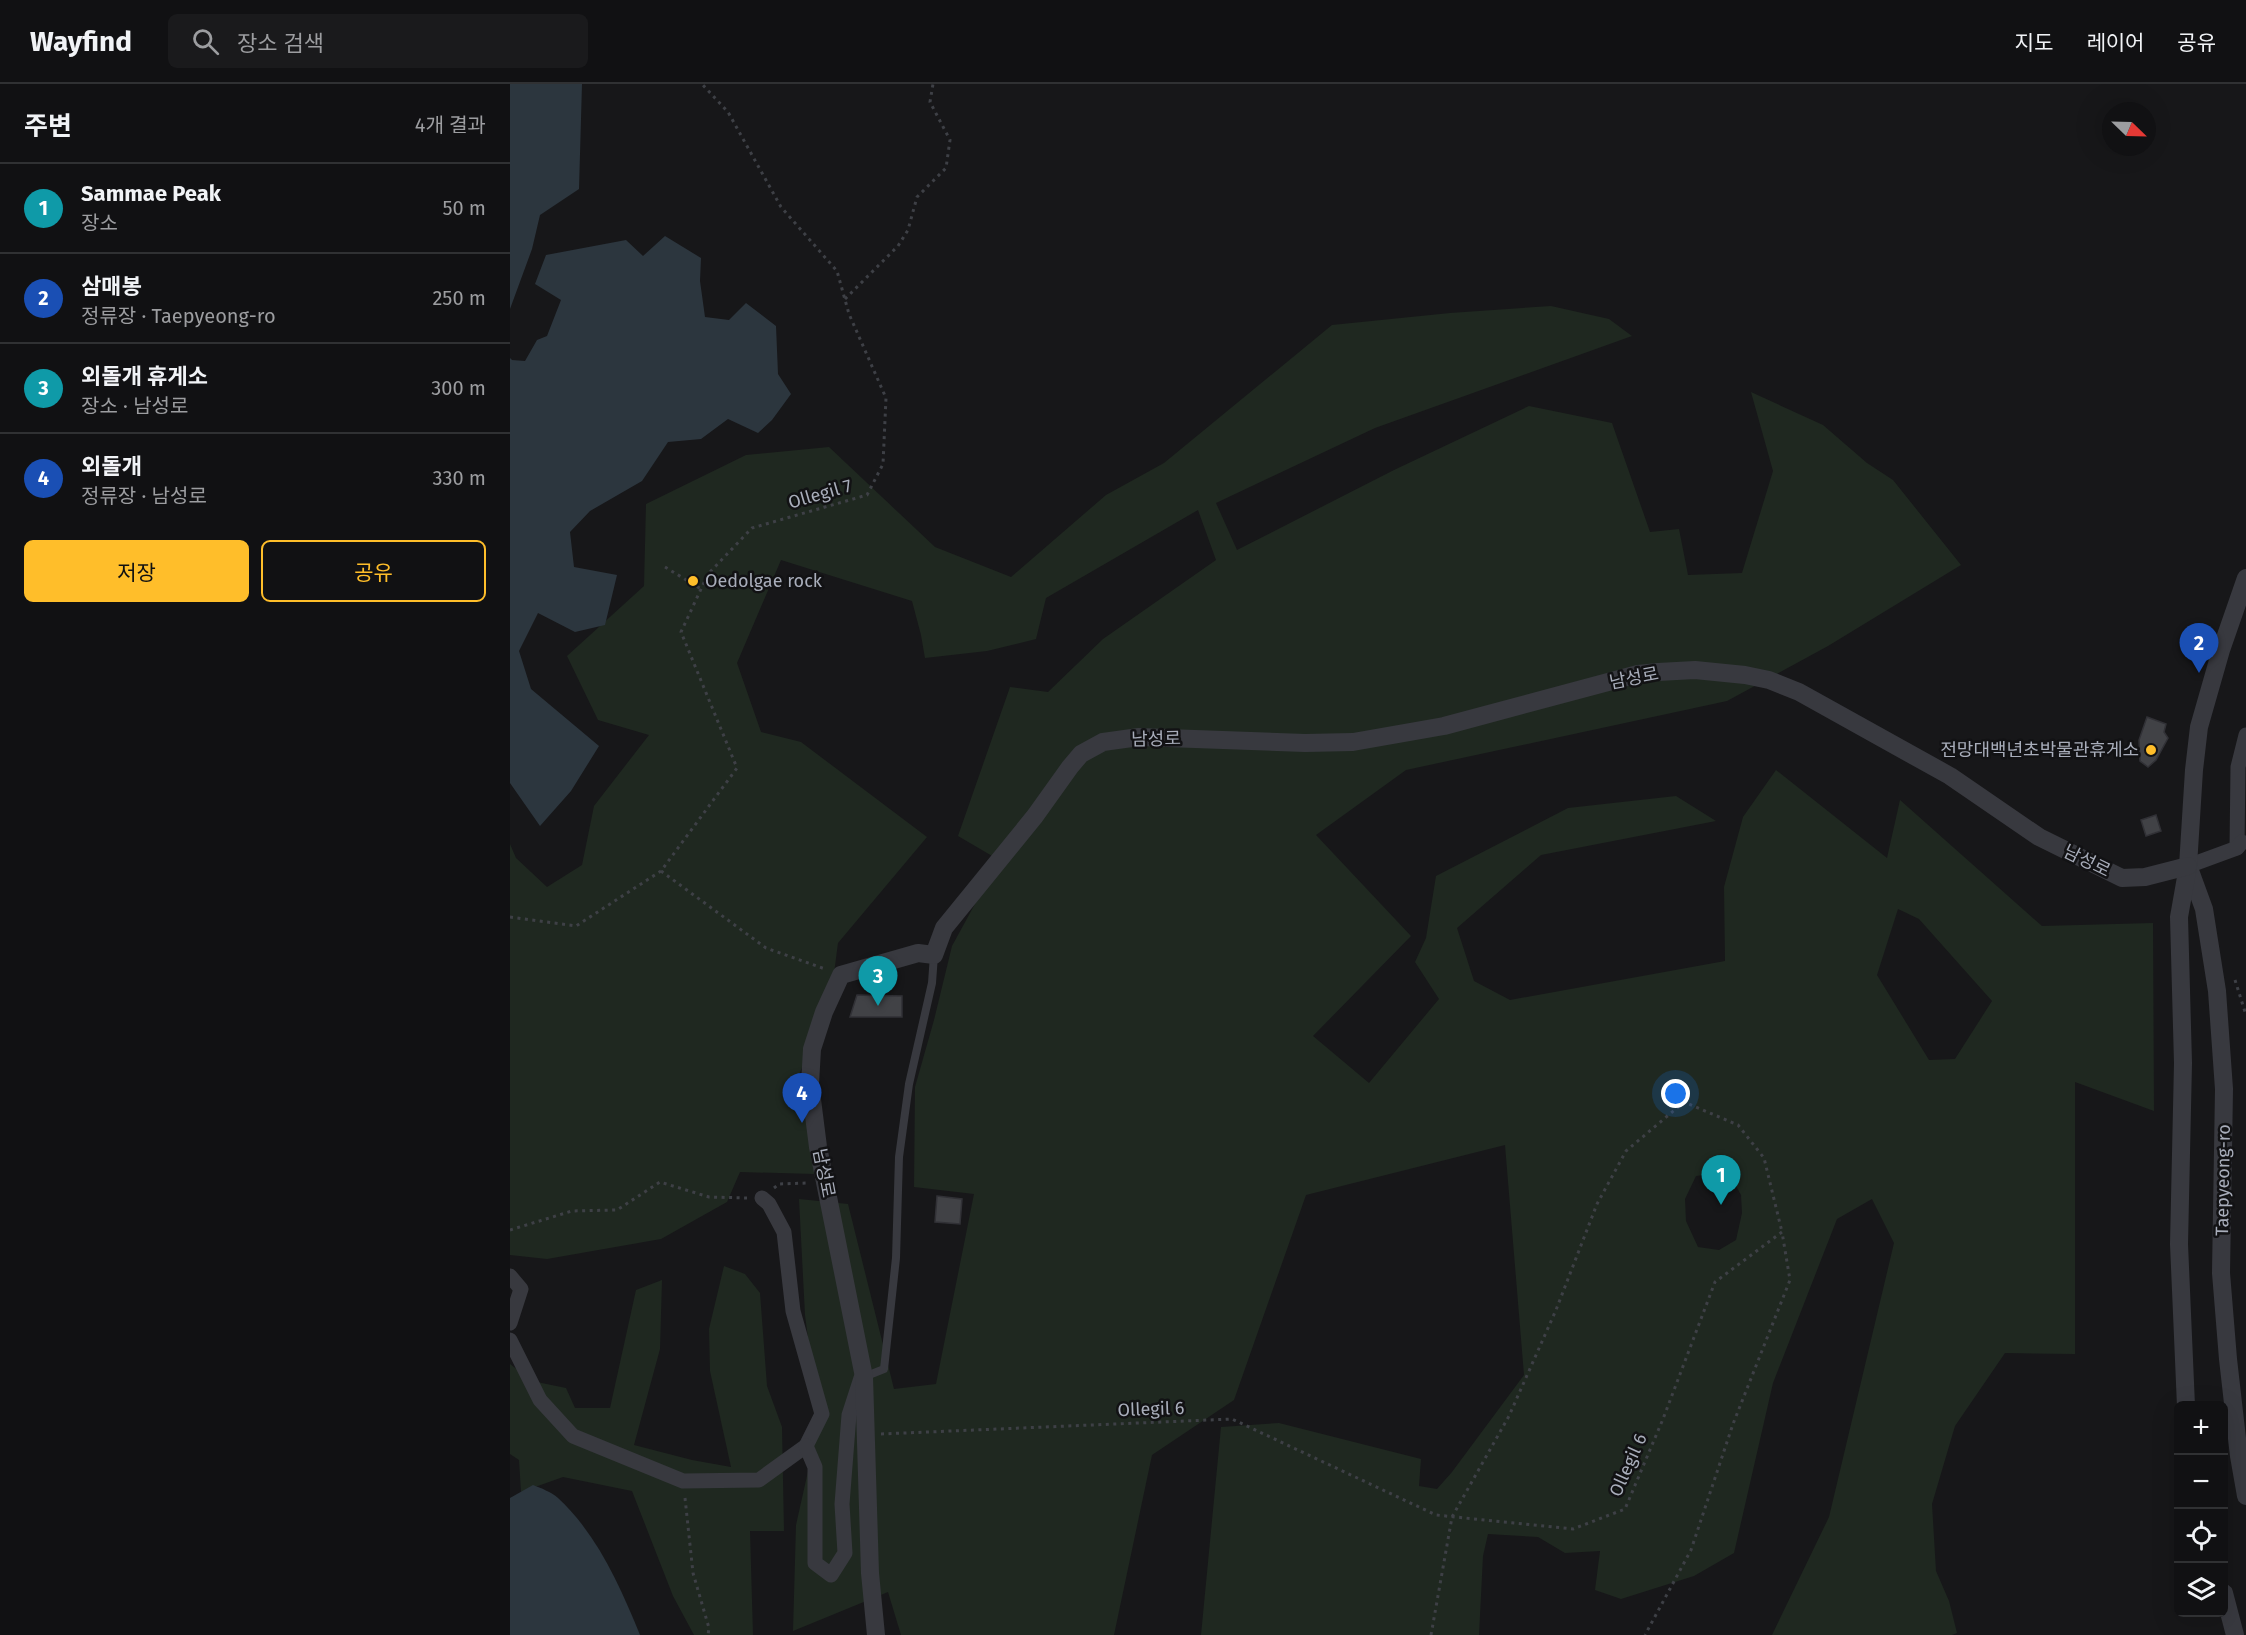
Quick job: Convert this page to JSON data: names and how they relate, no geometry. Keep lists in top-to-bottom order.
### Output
{
  "streets": {
    "street": ["남성로", "Taepyeong-ro"],
    "path": ["Ollegil 7", "Ollegil 6"]
  },
  "crossings": [
    ["남성로", "Taepyeong-ro"],
    ["남성로", "Ollegil 6"]
  ],
  "places": ["Oedolgae rock", "전망대백년초박물관휴게소"],
  "north": "bottom right",
  "page": {
    "header": "Wayfind",
    "search": "장소 검색",
    "nav": ["지도", "레이어", "공유"],
    "heading": ["주변", "4개 결과"],
    "list": [
      {
        "mark": "1",
        "name": "Sammae Peak",
        "note": "장소",
        "value": "50 m"
      },
      {
        "mark": "2",
        "name": "삼매봉",
        "note": "정류장 · Taepyeong-ro",
        "value": "250 m"
      },
      {
        "mark": "3",
        "name": "외돌개 휴게소",
        "note": "장소 · 남성로",
        "value": "300 m"
      },
      {
        "mark": "4",
        "name": "외돌개",
        "note": "정류장 · 남성로",
        "value": "330 m"
      }
    ],
    "buttons": ["저장", "공유"],
    "pins": [
      "2",
      "3",
      "4",
      "1"
    ],
    "map_buttons": ["+", "−"]
  }
}
